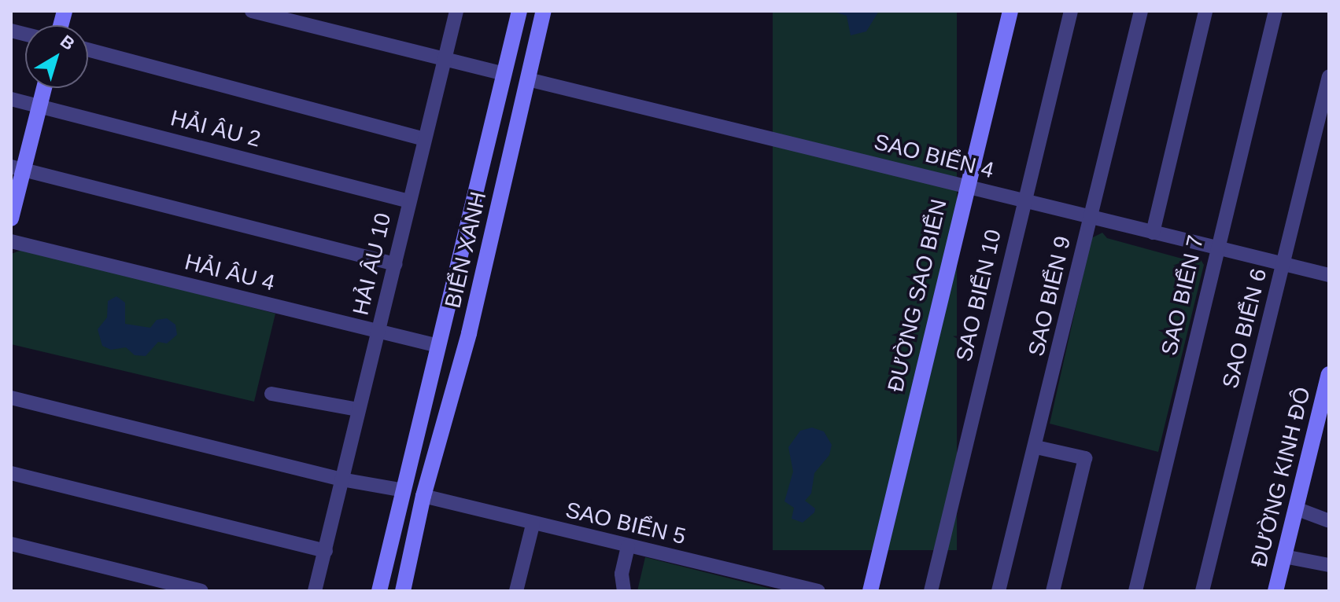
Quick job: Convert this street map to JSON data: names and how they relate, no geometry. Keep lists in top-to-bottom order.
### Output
{
  "streets": {
    "street": [
      "HẢI ÂU 2",
      "SAO BIỂN 4",
      "BIỂN XANH",
      "HẢI ÂU 10",
      "HẢI ÂU 4",
      "ĐƯỜNG SAO BIỂN",
      "SAO BIỂN 10",
      "SAO BIỂN 7",
      "SAO BIỂN 9",
      "SAO BIỂN 6",
      "ĐƯỜNG KINH ĐÔ",
      "SAO BIỂN 5"
    ]
  },
  "crossings": [
    ["HẢI ÂU 2", "HẢI ÂU 10"],
    ["SAO BIỂN 4", "BIỂN XANH"],
    ["SAO BIỂN 4", "ĐƯỜNG SAO BIỂN"],
    ["SAO BIỂN 4", "SAO BIỂN 10"],
    ["SAO BIỂN 4", "SAO BIỂN 7"],
    ["SAO BIỂN 4", "SAO BIỂN 9"],
    ["SAO BIỂN 4", "SAO BIỂN 6"],
    ["BIỂN XANH", "HẢI ÂU 4"],
    ["BIỂN XANH", "SAO BIỂN 5"],
    ["HẢI ÂU 10", "HẢI ÂU 4"]
  ],
  "north": "top right"
}
